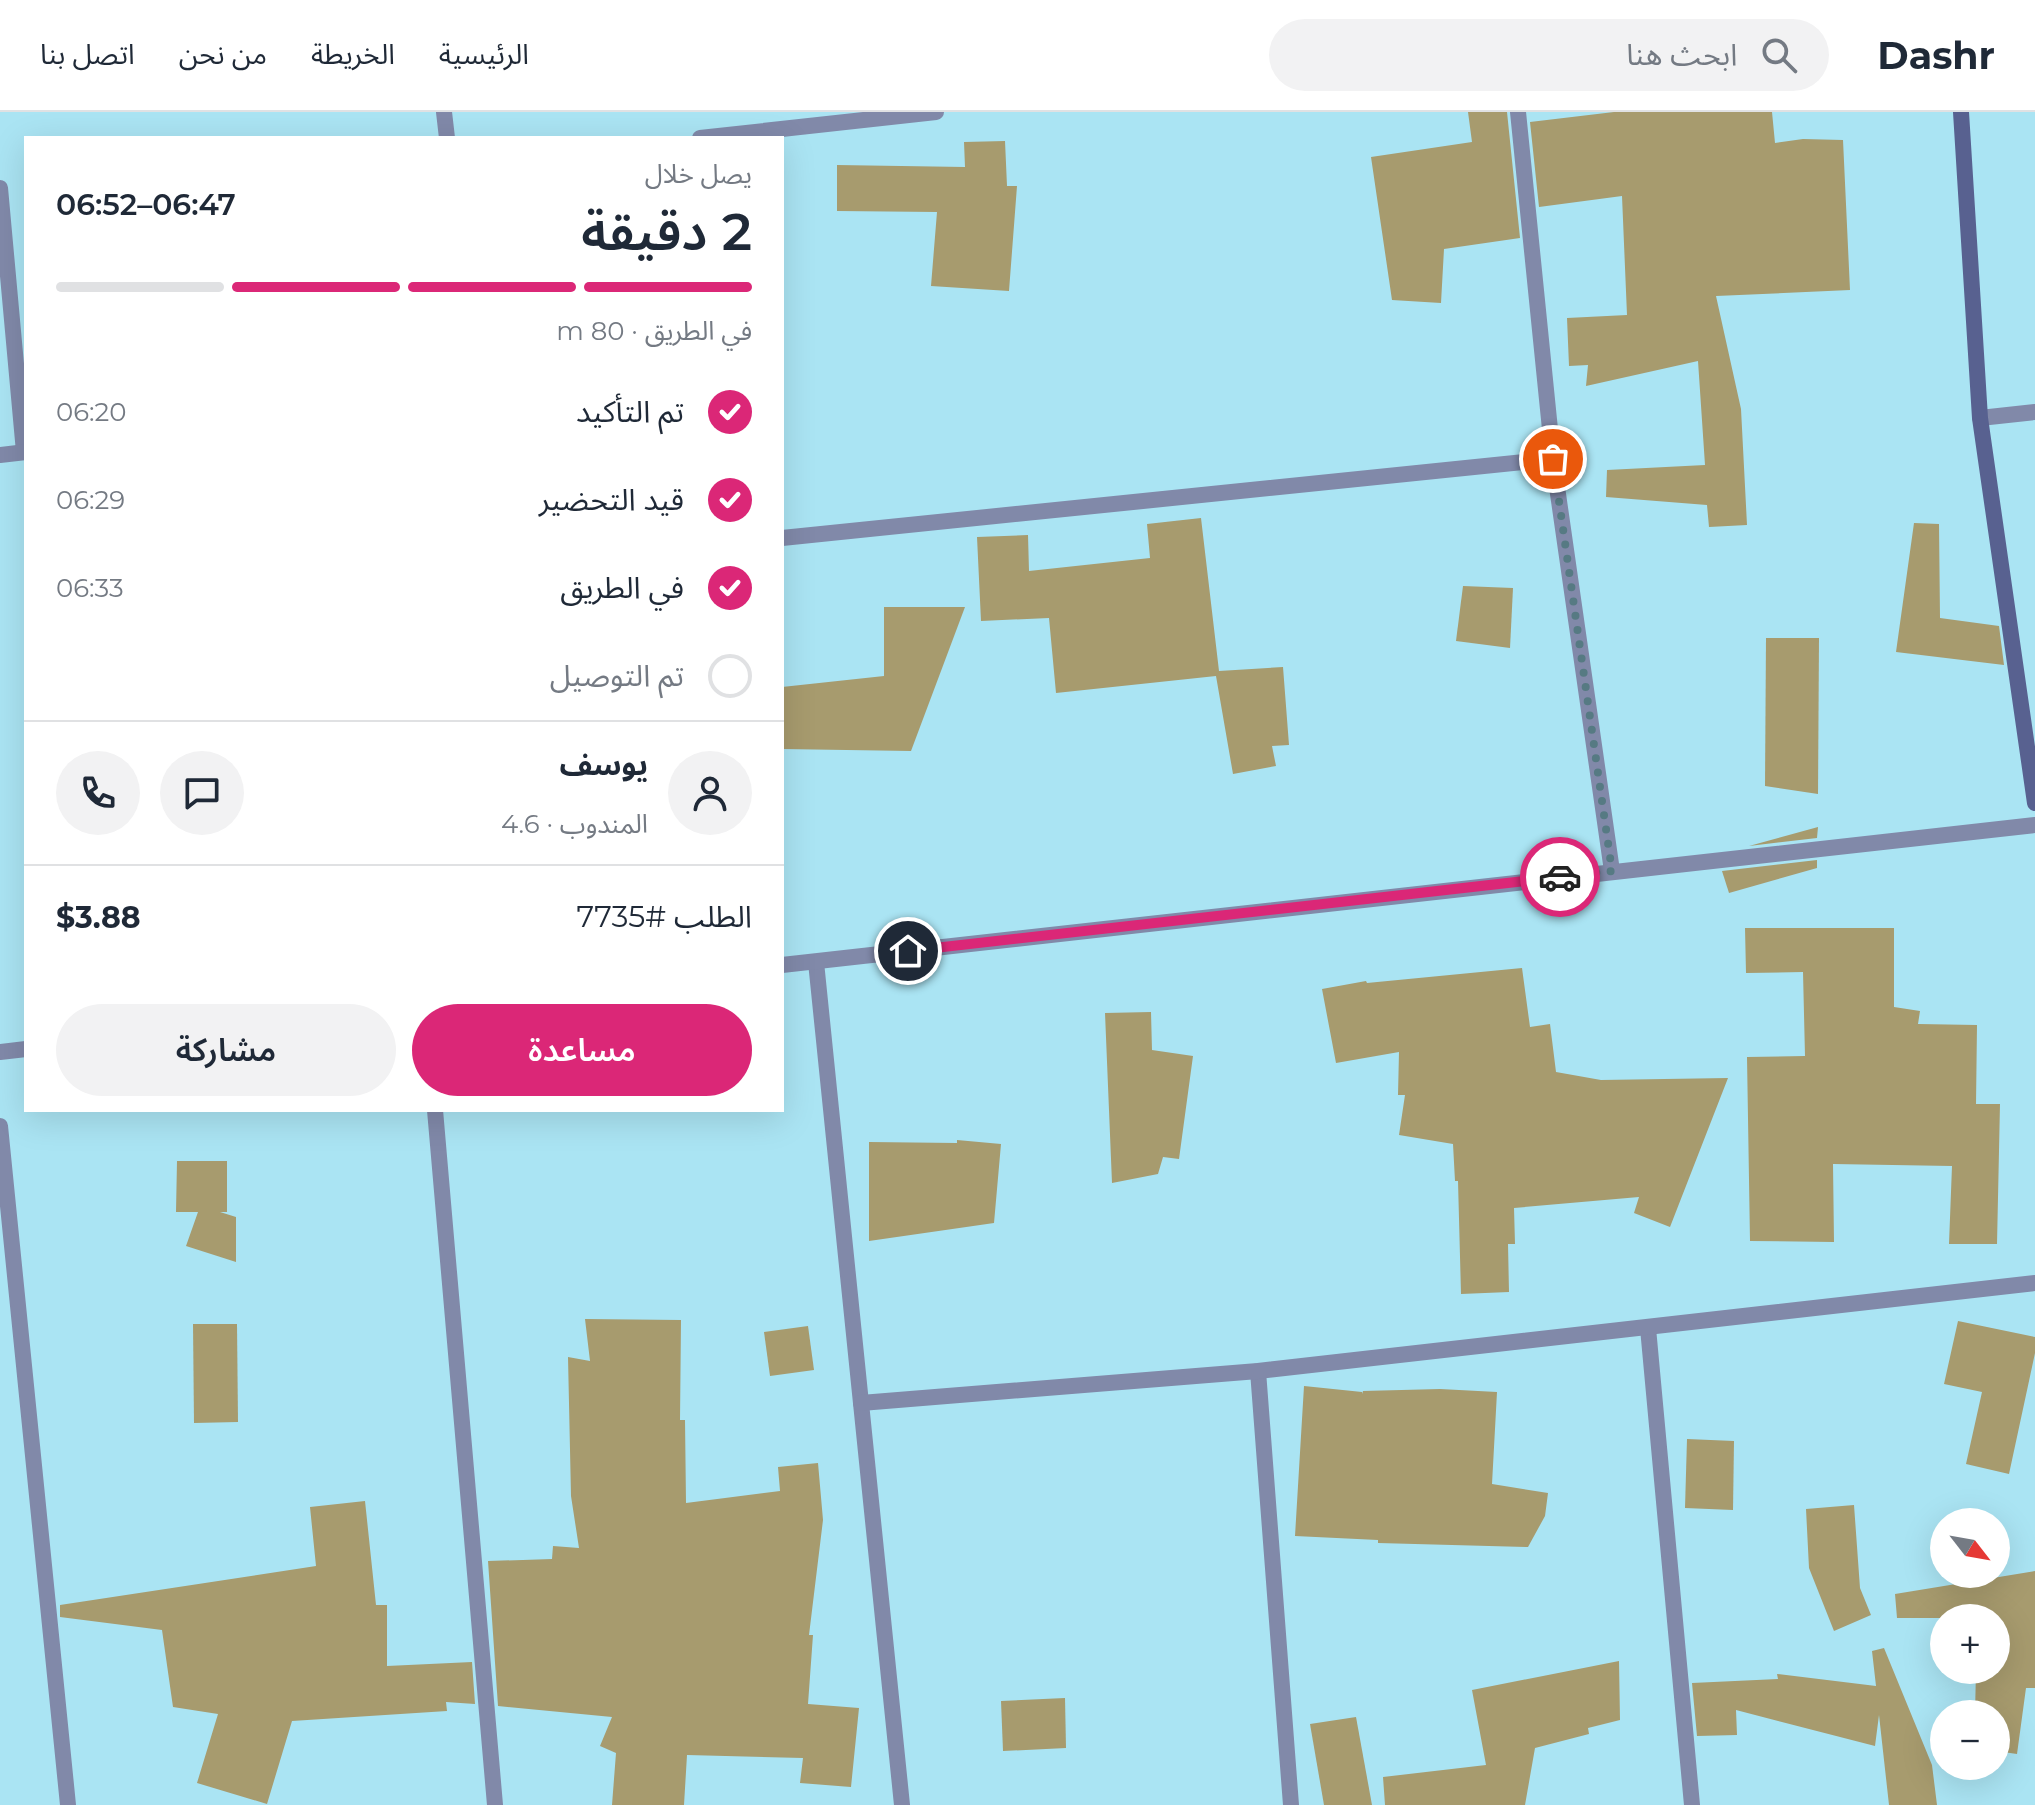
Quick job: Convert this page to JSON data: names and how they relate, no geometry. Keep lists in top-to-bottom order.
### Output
{
  "north": "bottom right",
  "page": {
    "header": "Dashr",
    "search": "ابحث هنا",
    "nav": [
      "الرئيسية",
      "الخريطة",
      "من نحن",
      "اتصل بنا"
    ],
    "heading": ["2 دقيقة", "يصل خلال", "06:47–06:52"],
    "panel": [
      "يوسف",
      "المندوب · 4.6",
      "الطلب #7735",
      "$3.88"
    ],
    "bar": "في الطريق · 80 m",
    "list": [
      ["تم التأكيد", "06:20"],
      ["قيد التحضير", "06:29"],
      ["في الطريق", "06:33"],
      "تم التوصيل"
    ],
    "buttons": ["مساعدة", "مشاركة"],
    "map_buttons": ["+", "−"]
  }
}
